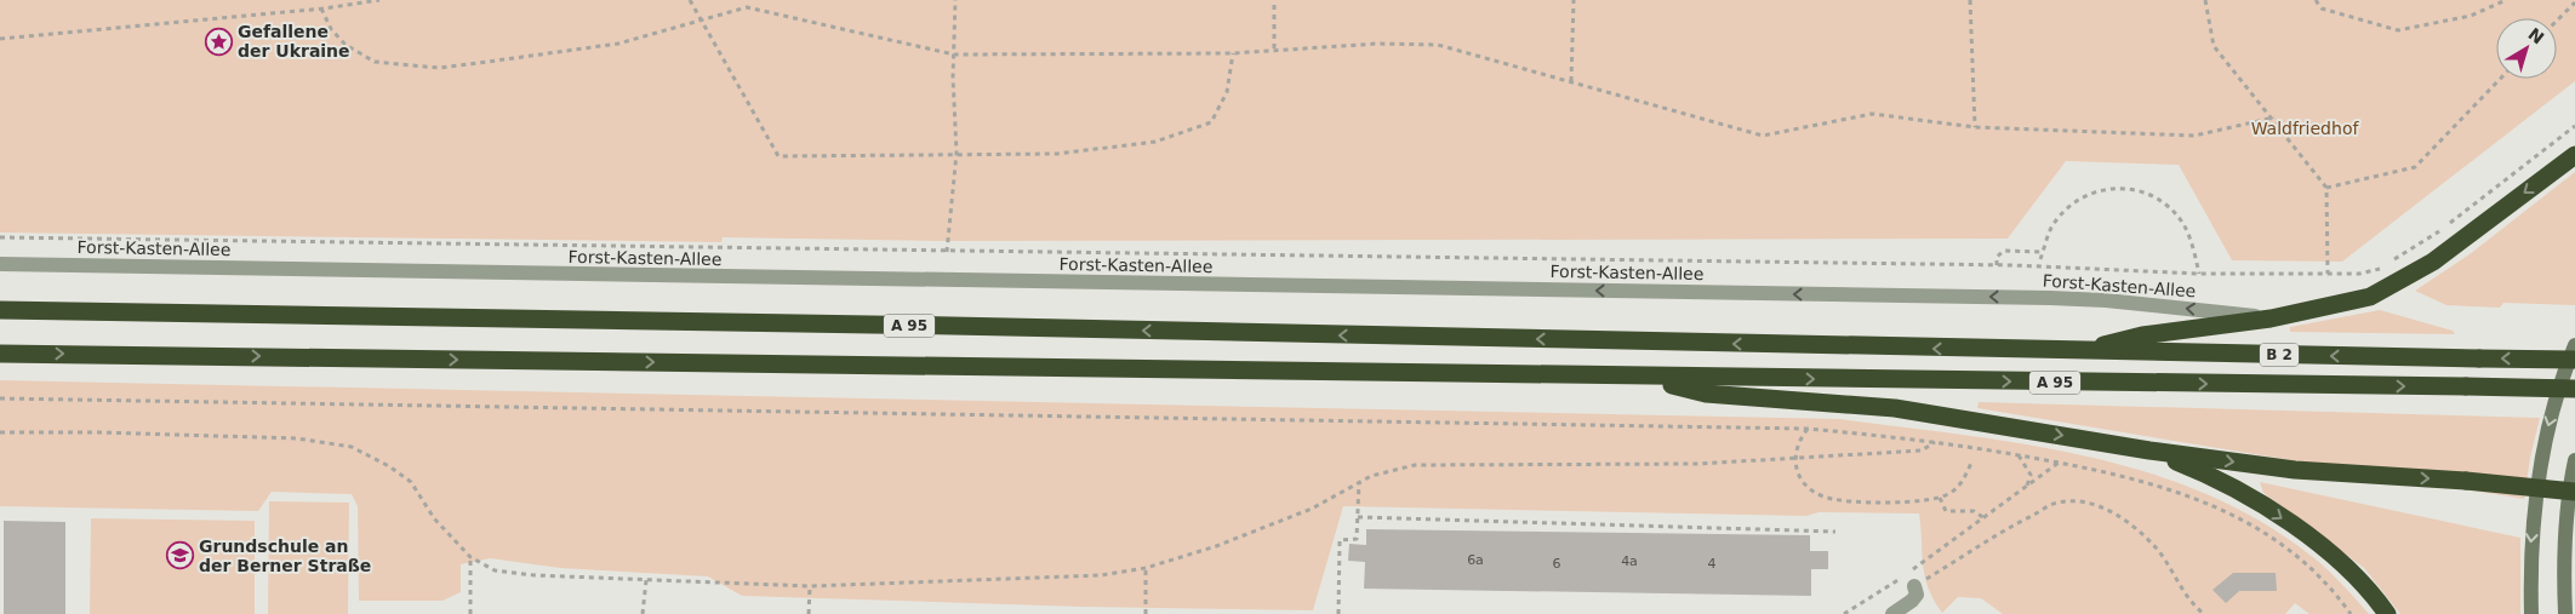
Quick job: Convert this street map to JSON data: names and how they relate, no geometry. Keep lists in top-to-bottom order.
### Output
{
  "streets": {
    "highway": ["A 95", "B 2"],
    "street": ["Forst-Kasten-Allee"]
  },
  "crossings": [
    ["A 95", "B 2"]
  ],
  "one_way": ["Forst-Kasten-Allee"],
  "parks": ["Waldfriedhof"],
  "places": {
    "place": ["Gefallene der Ukraine"],
    "school or university": ["Grundschule an der Berner Straße"]
  },
  "house_numbers": [
    "6a",
    "4a",
    "6",
    "4"
  ],
  "north": "top right"
}
